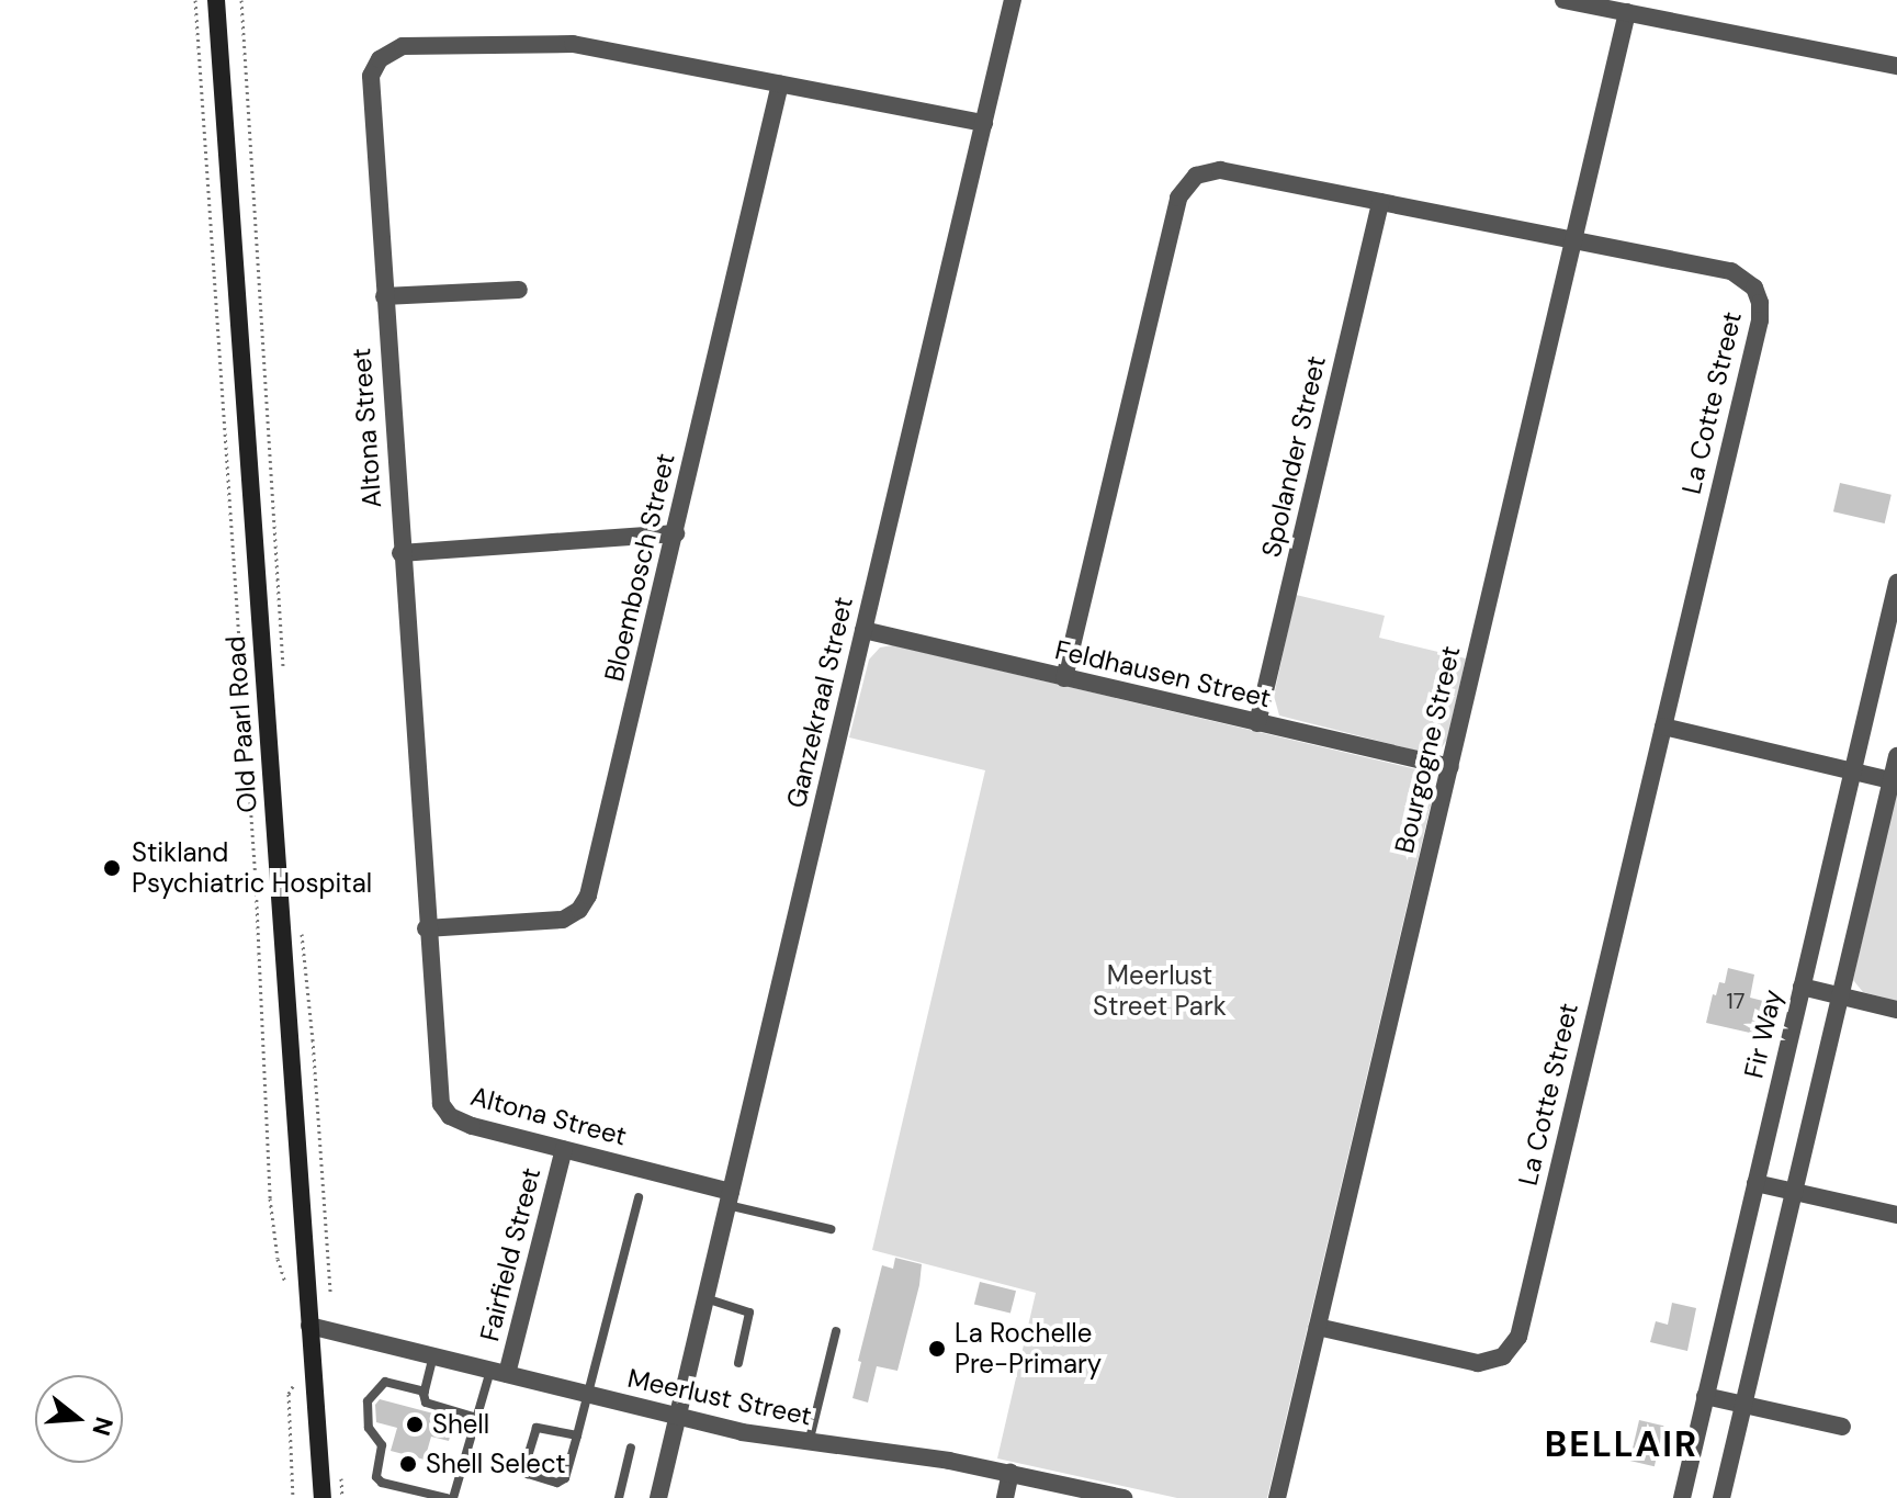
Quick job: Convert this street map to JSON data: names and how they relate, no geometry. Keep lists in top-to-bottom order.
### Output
{
  "streets": {
    "main road": ["Old Paarl Road"],
    "street": [
      "La Cotte Street",
      "Altona Street",
      "Spolander Street",
      "Bloembosch Street",
      "Feldhausen Street",
      "Ganzekraal Street",
      "Bourgogne Street",
      "Fir Way",
      "Fairfield Street",
      "Meerlust Street"
    ]
  },
  "crossings": [
    ["La Cotte Street", "Spolander Street"],
    ["La Cotte Street", "Feldhausen Street"],
    ["La Cotte Street", "Bourgogne Street"],
    ["Altona Street", "Bloembosch Street"],
    ["Altona Street", "Ganzekraal Street"],
    ["Altona Street", "Fairfield Street"],
    ["Spolander Street", "Feldhausen Street"],
    ["Feldhausen Street", "Ganzekraal Street"],
    ["Feldhausen Street", "Bourgogne Street"],
    ["Ganzekraal Street", "Meerlust Street"],
    ["Old Paarl Road", "Meerlust Street"],
    ["Fairfield Street", "Meerlust Street"]
  ],
  "districts": ["BELLAIR"],
  "parks": ["Meerlust Street Park"],
  "places": [
    "Stikland Psychiatric Hospital",
    "La Rochelle Pre-Primary",
    "Shell",
    "Shell Select"
  ],
  "house_numbers": ["17"],
  "north": "right"
}
